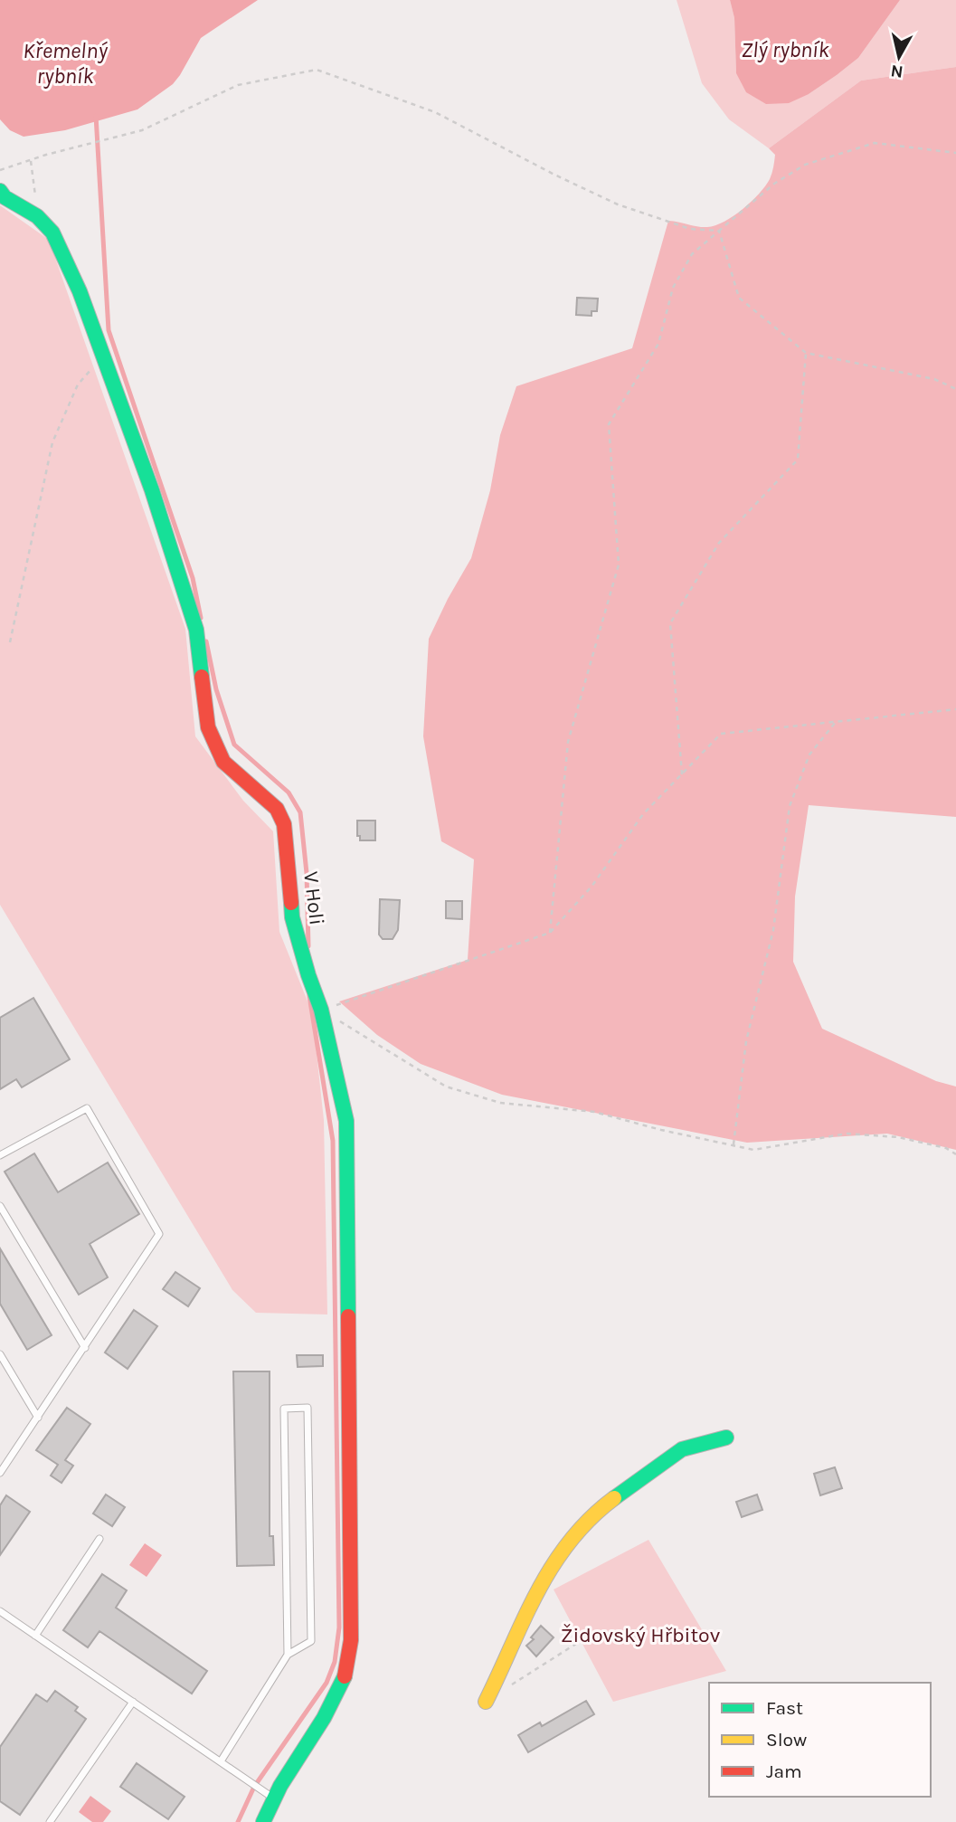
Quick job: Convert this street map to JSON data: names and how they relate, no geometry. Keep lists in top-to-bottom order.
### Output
{
  "streets": {
    "street": ["V Holi"]
  },
  "water": ["Zlý rybník", "Křemelný rybník"],
  "parks": ["Židovský Hřbitov"],
  "legend": ["Fast", "Slow", "Jam"],
  "north": "bottom"
}
